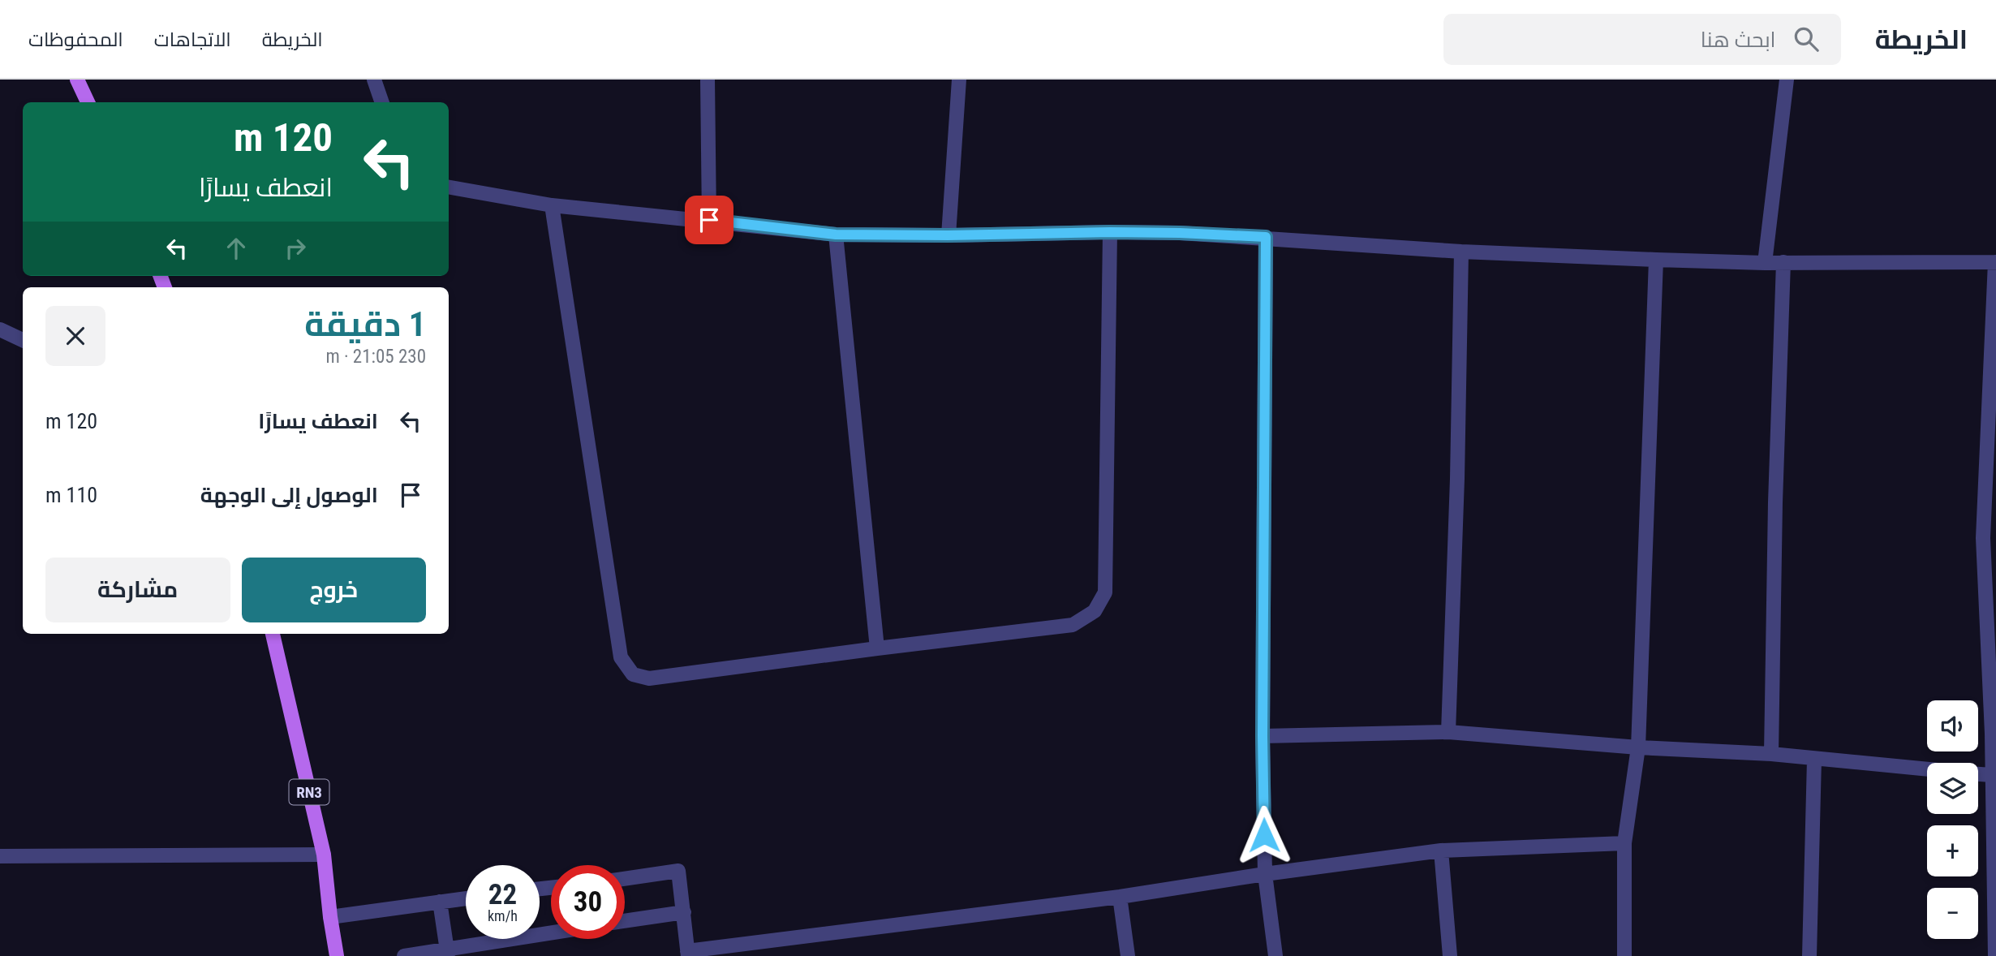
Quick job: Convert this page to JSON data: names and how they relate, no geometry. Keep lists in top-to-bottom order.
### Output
{
  "streets": {
    "main road": ["RN3"]
  },
  "page": {
    "header": "الخريطة",
    "search": "ابحث هنا",
    "nav": ["الخريطة", "الاتجاهات", "المحفوظات"],
    "turn": ["120 m", "انعطف يسارًا"],
    "heading": ["1 دقيقة", "230 m · 21:05"],
    "list": [
      {
        "name": "انعطف يسارًا",
        "value": "120 m"
      },
      {
        "name": "الوصول إلى الوجهة",
        "value": "110 m"
      }
    ],
    "buttons": ["خروج", "مشاركة"],
    "map_buttons": ["+", "−"],
    "speed": "22 km/h",
    "limit": "30"
  }
}
